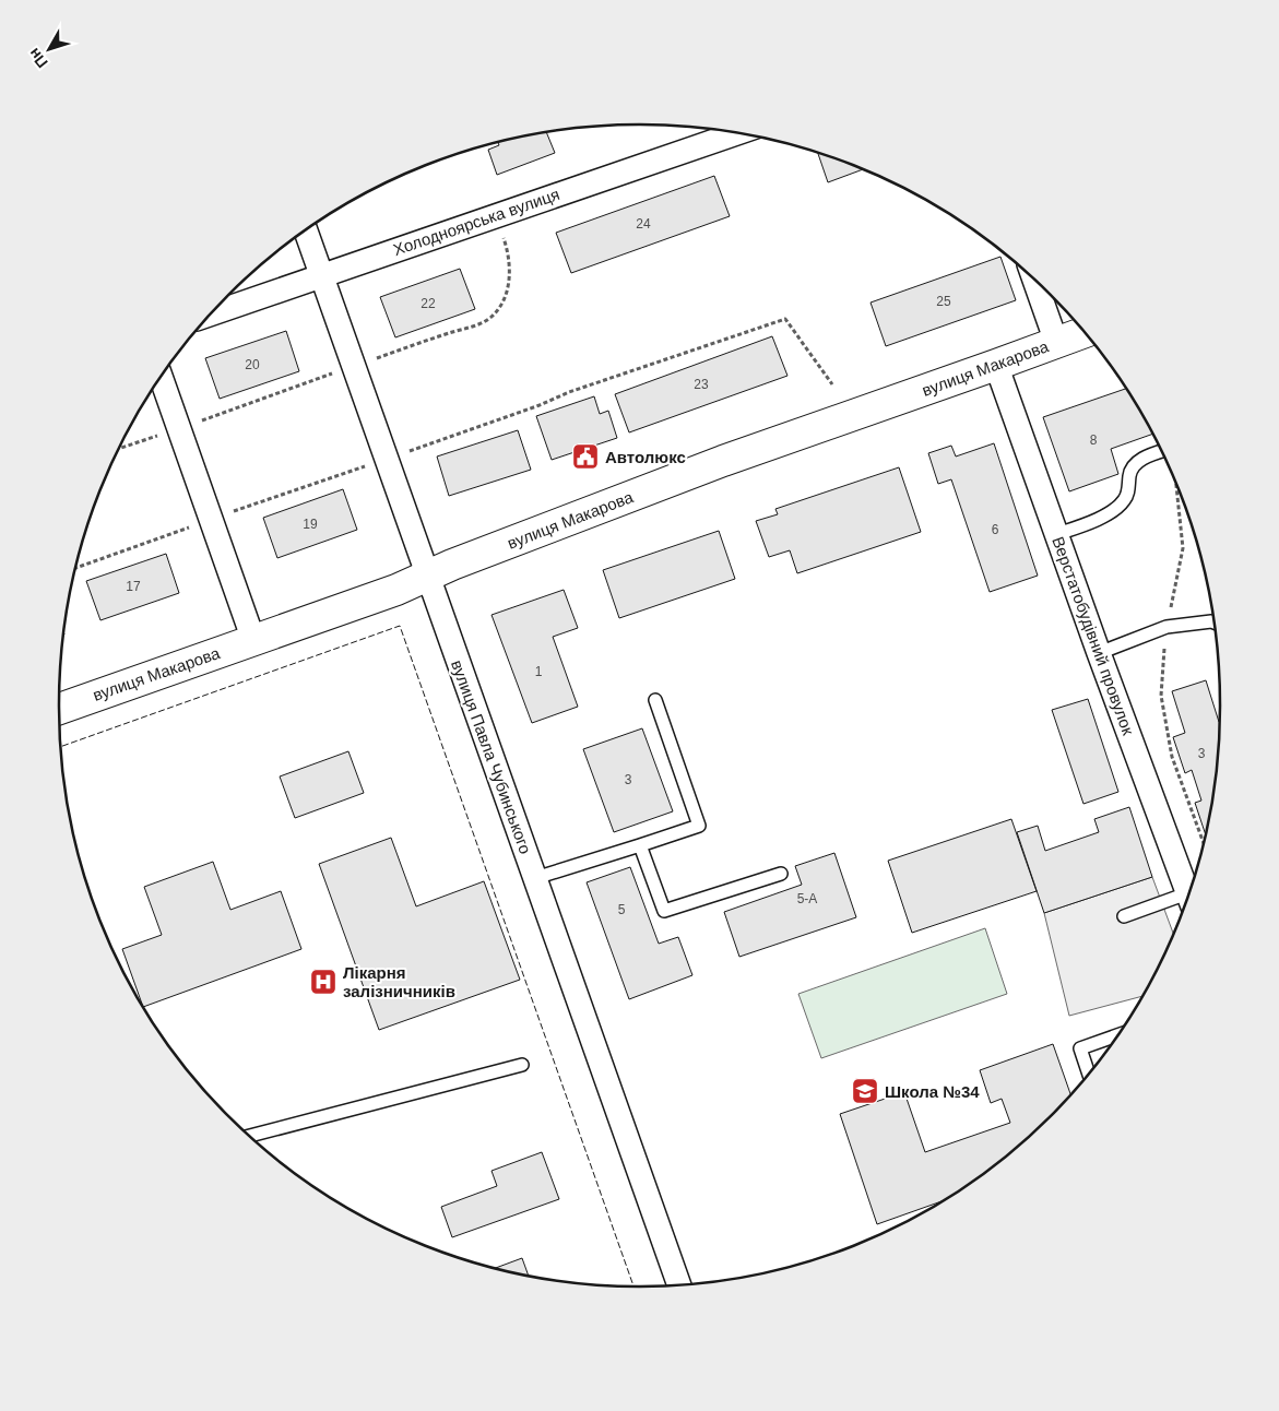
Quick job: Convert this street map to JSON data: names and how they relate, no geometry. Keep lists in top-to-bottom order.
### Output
{
  "streets": {
    "street": [
      "Холодноярська вулиця",
      "вулиця Макарова",
      "Верстатобудівний провулок",
      "вулиця Павла Чубинського"
    ]
  },
  "crossings": [
    ["Холодноярська вулиця", "вулиця Павла Чубинського"],
    ["вулиця Макарова", "Верстатобудівний провулок"],
    ["вулиця Макарова", "вулиця Павла Чубинського"]
  ],
  "places": {
    "public building": ["Автолюкс"],
    "hospital": ["Лікарня залізничників"],
    "school or university": ["Школа №34"]
  },
  "house_numbers": [
    "24",
    "25",
    "22",
    "20",
    "23",
    "8",
    "19",
    "6",
    "17",
    "1",
    "3",
    "3",
    "5-А",
    "5"
  ],
  "north": "bottom left"
}
